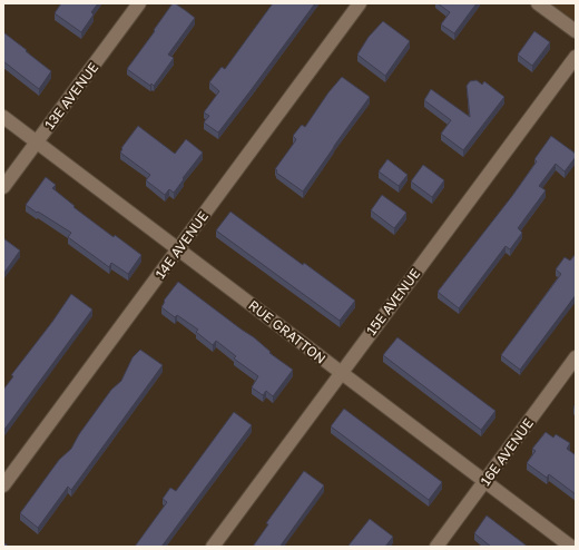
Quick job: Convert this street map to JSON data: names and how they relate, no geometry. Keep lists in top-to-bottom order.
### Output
{
  "streets": {
    "street": [
      "13E AVENUE",
      "14E AVENUE",
      "15E AVENUE",
      "RUE GRATTON",
      "16E AVENUE"
    ]
  },
  "crossings": [
    ["13E AVENUE", "RUE GRATTON"],
    ["14E AVENUE", "RUE GRATTON"],
    ["15E AVENUE", "RUE GRATTON"],
    ["RUE GRATTON", "16E AVENUE"]
  ]
}
